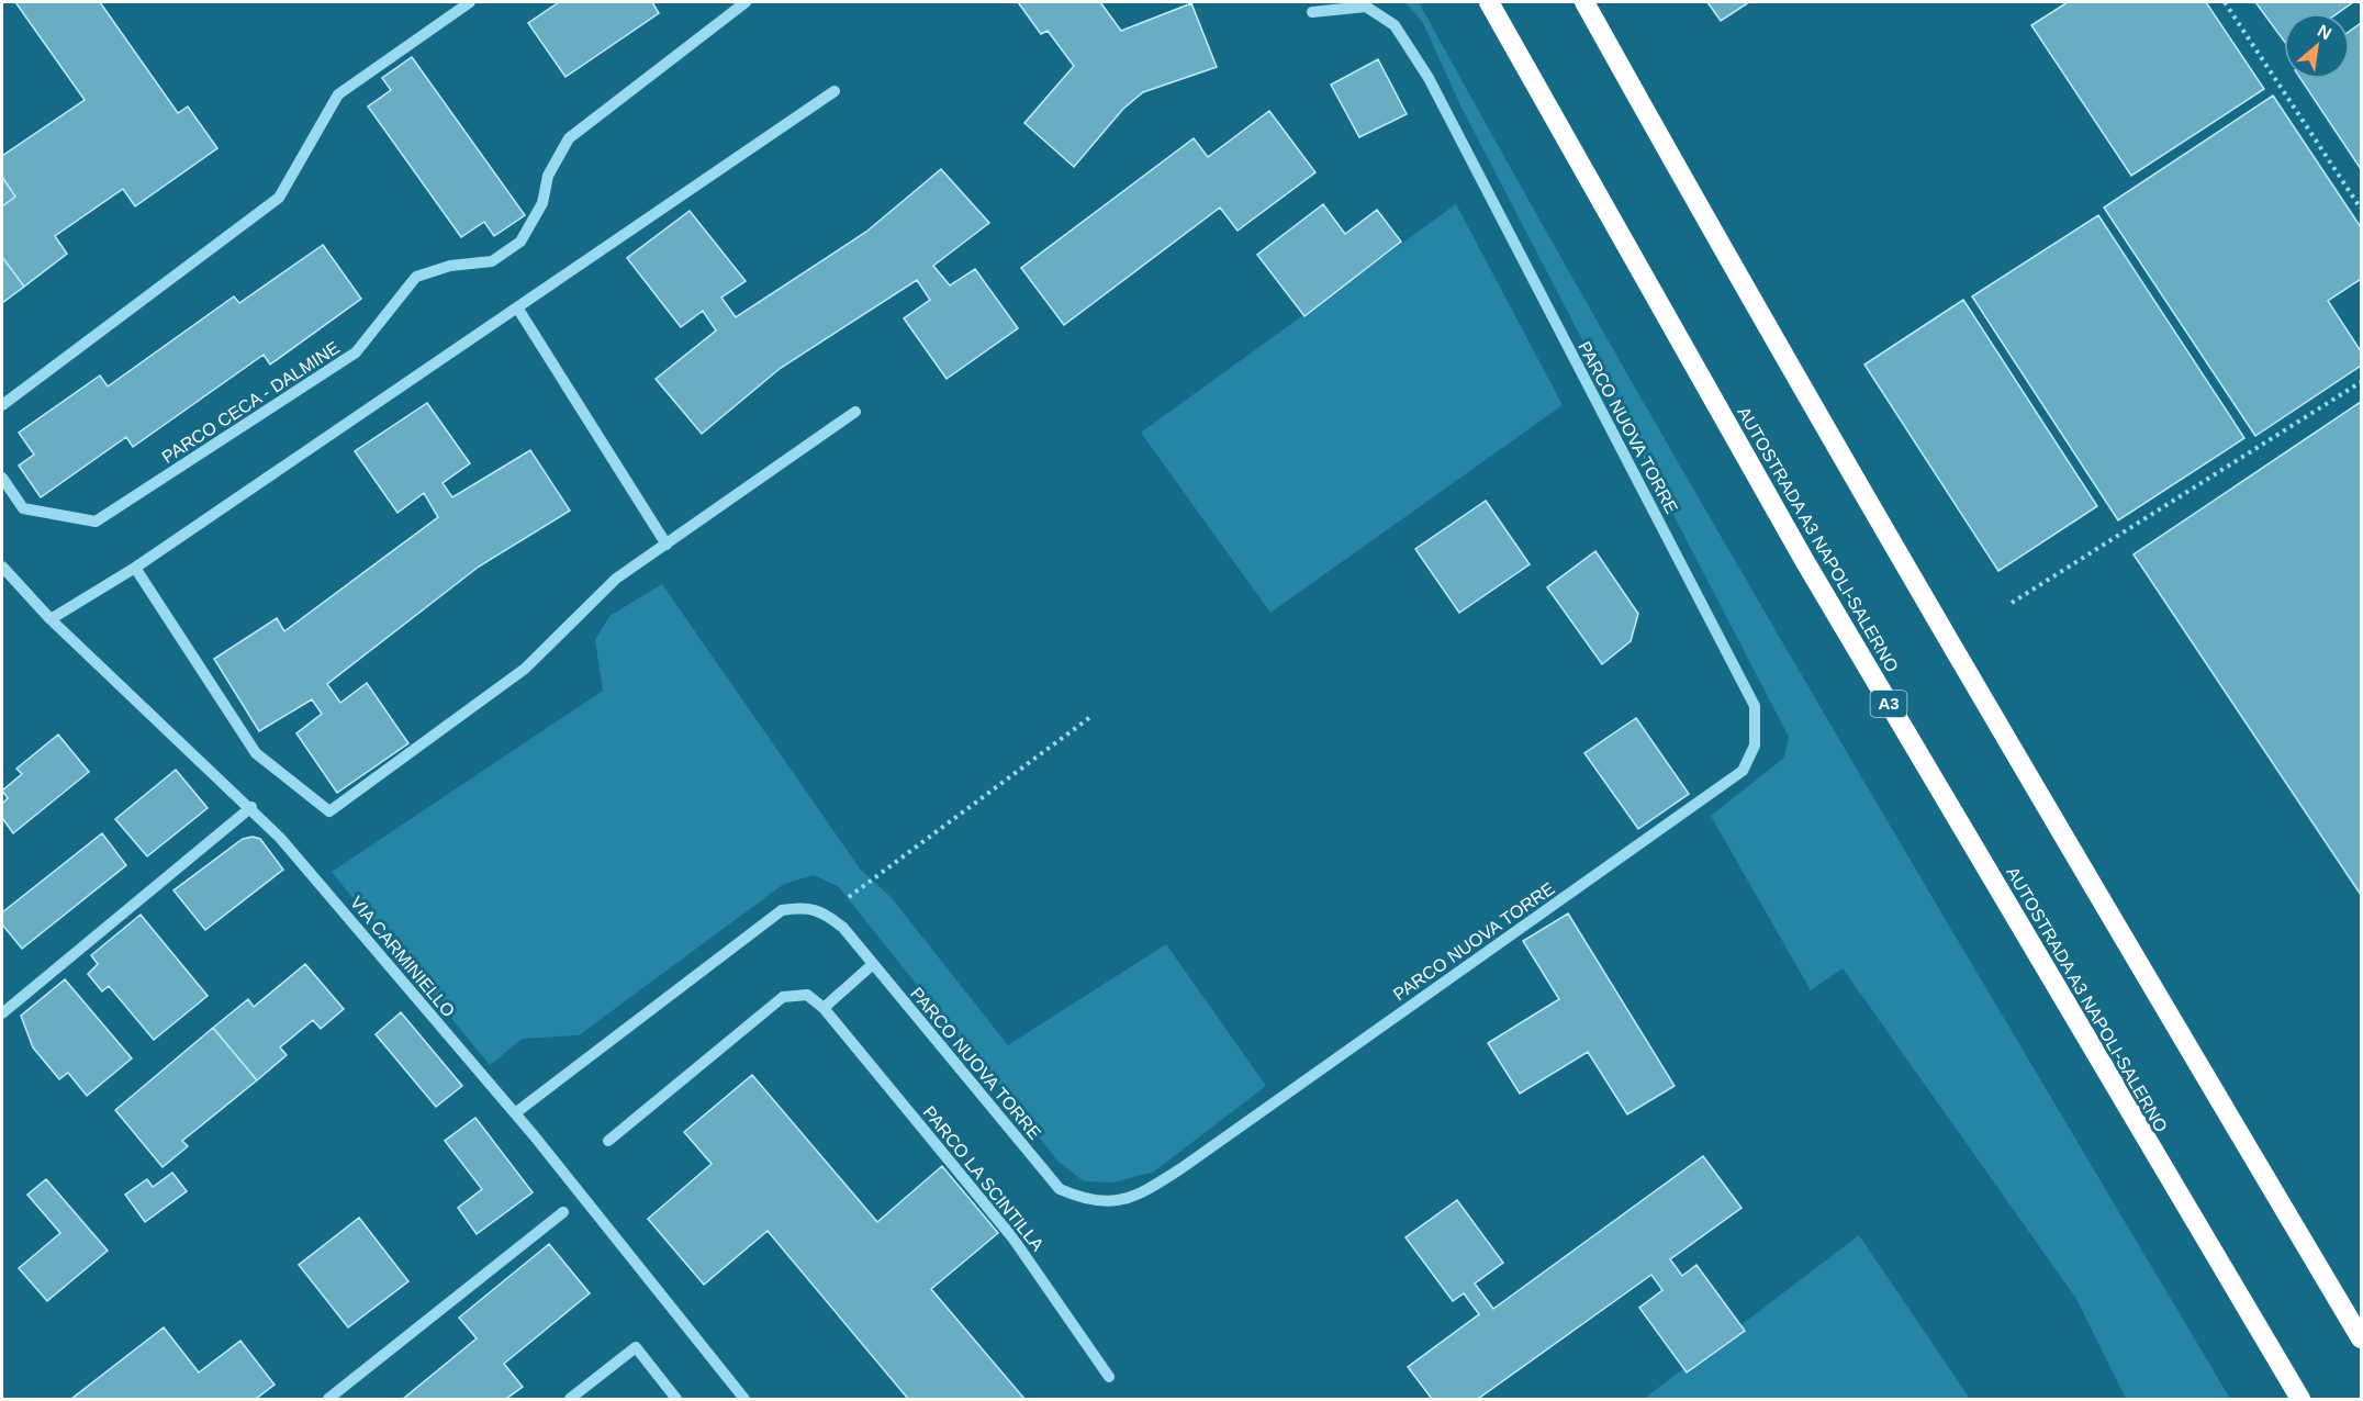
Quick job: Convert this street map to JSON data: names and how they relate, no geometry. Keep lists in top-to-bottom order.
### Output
{
  "streets": {
    "highway": ["AUTOSTRADA A3 NAPOLI-SALERNO", "A3"],
    "street": [
      "PARCO CECA - DALMINE",
      "PARCO NUOVA TORRE",
      "VIA CARMINIELLO",
      "PARCO LA SCINTILLA"
    ]
  },
  "north": "top right"
}
